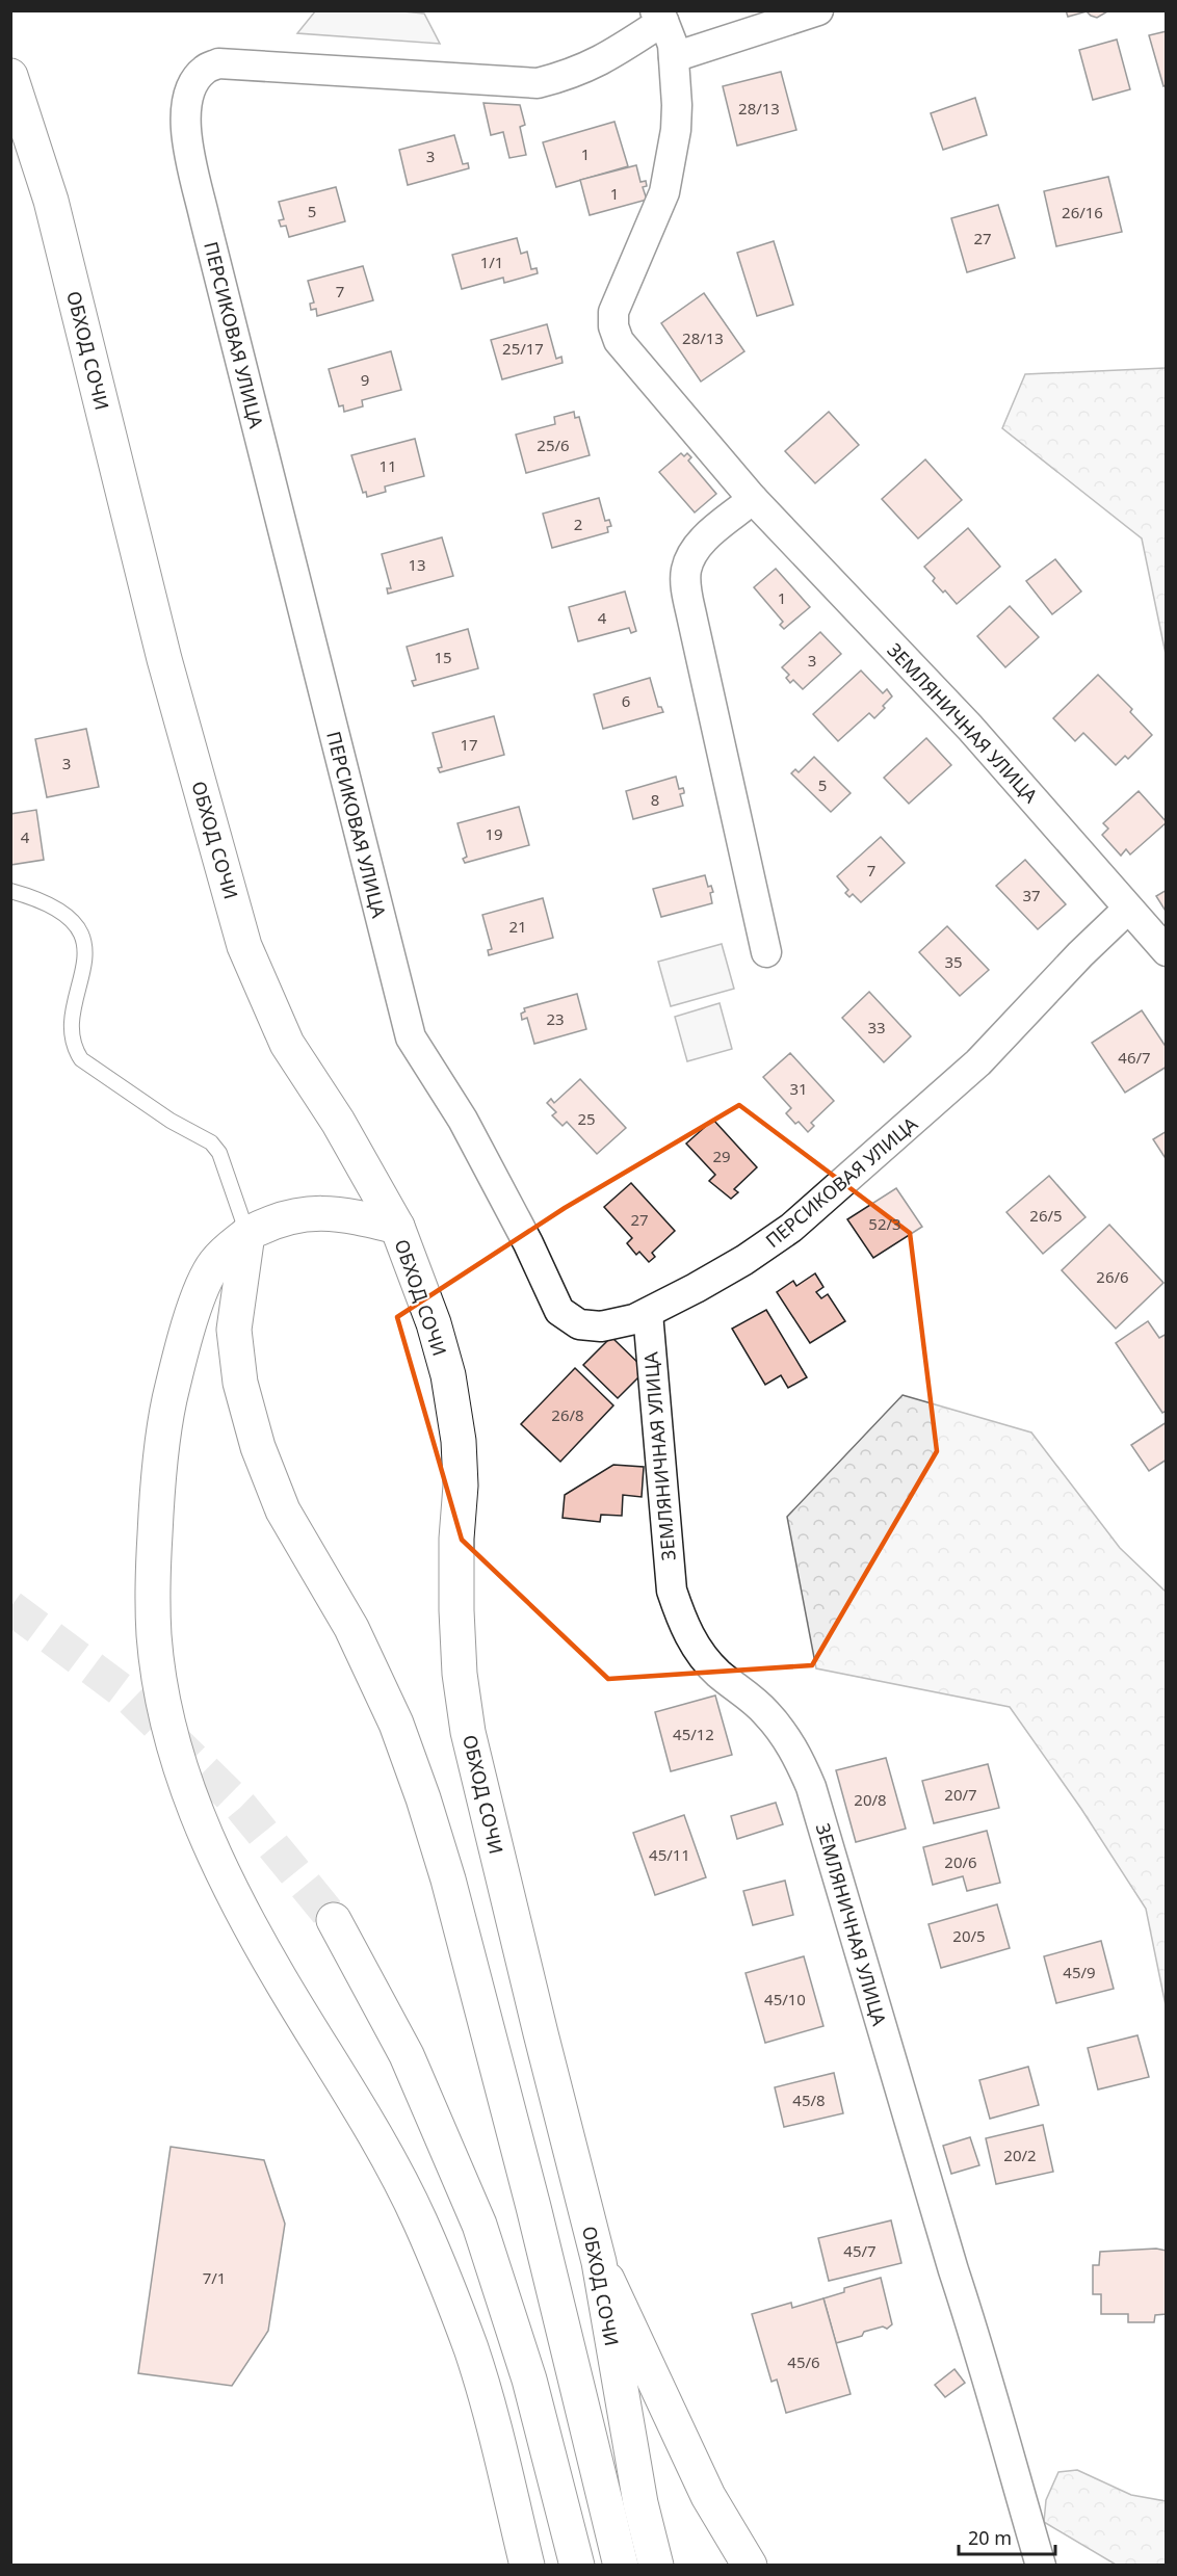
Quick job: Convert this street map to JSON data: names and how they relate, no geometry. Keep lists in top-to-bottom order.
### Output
{
  "streets": {
    "main road": ["ОБХОД СОЧИ"],
    "street": ["ПЕРСИКОВАЯ УЛИЦА", "ЗЕМЛЯНИЧНАЯ УЛИЦА"]
  },
  "crossings": [
    ["ПЕРСИКОВАЯ УЛИЦА", "ЗЕМЛЯНИЧНАЯ УЛИЦА"]
  ],
  "house_numbers": [
    "28/13",
    "1",
    "3",
    "1",
    "5",
    "26/16",
    "27",
    "1/1",
    "7",
    "28/13",
    "25/17",
    "9",
    "25/6",
    "11",
    "2",
    "13",
    "1",
    "4",
    "15",
    "3",
    "6",
    "17",
    "3",
    "5",
    "8",
    "19",
    "4",
    "7",
    "37",
    "21",
    "35",
    "23",
    "33",
    "46/7",
    "31",
    "25",
    "29",
    "26/5",
    "27",
    "52/3",
    "26/6",
    "26/8",
    "45/12",
    "20/7",
    "20/8",
    "45/11",
    "20/6",
    "20/5",
    "45/9",
    "45/10",
    "45/8",
    "20/2",
    "45/7",
    "7/1",
    "45/6"
  ],
  "scale_bar": "20 m"
}
